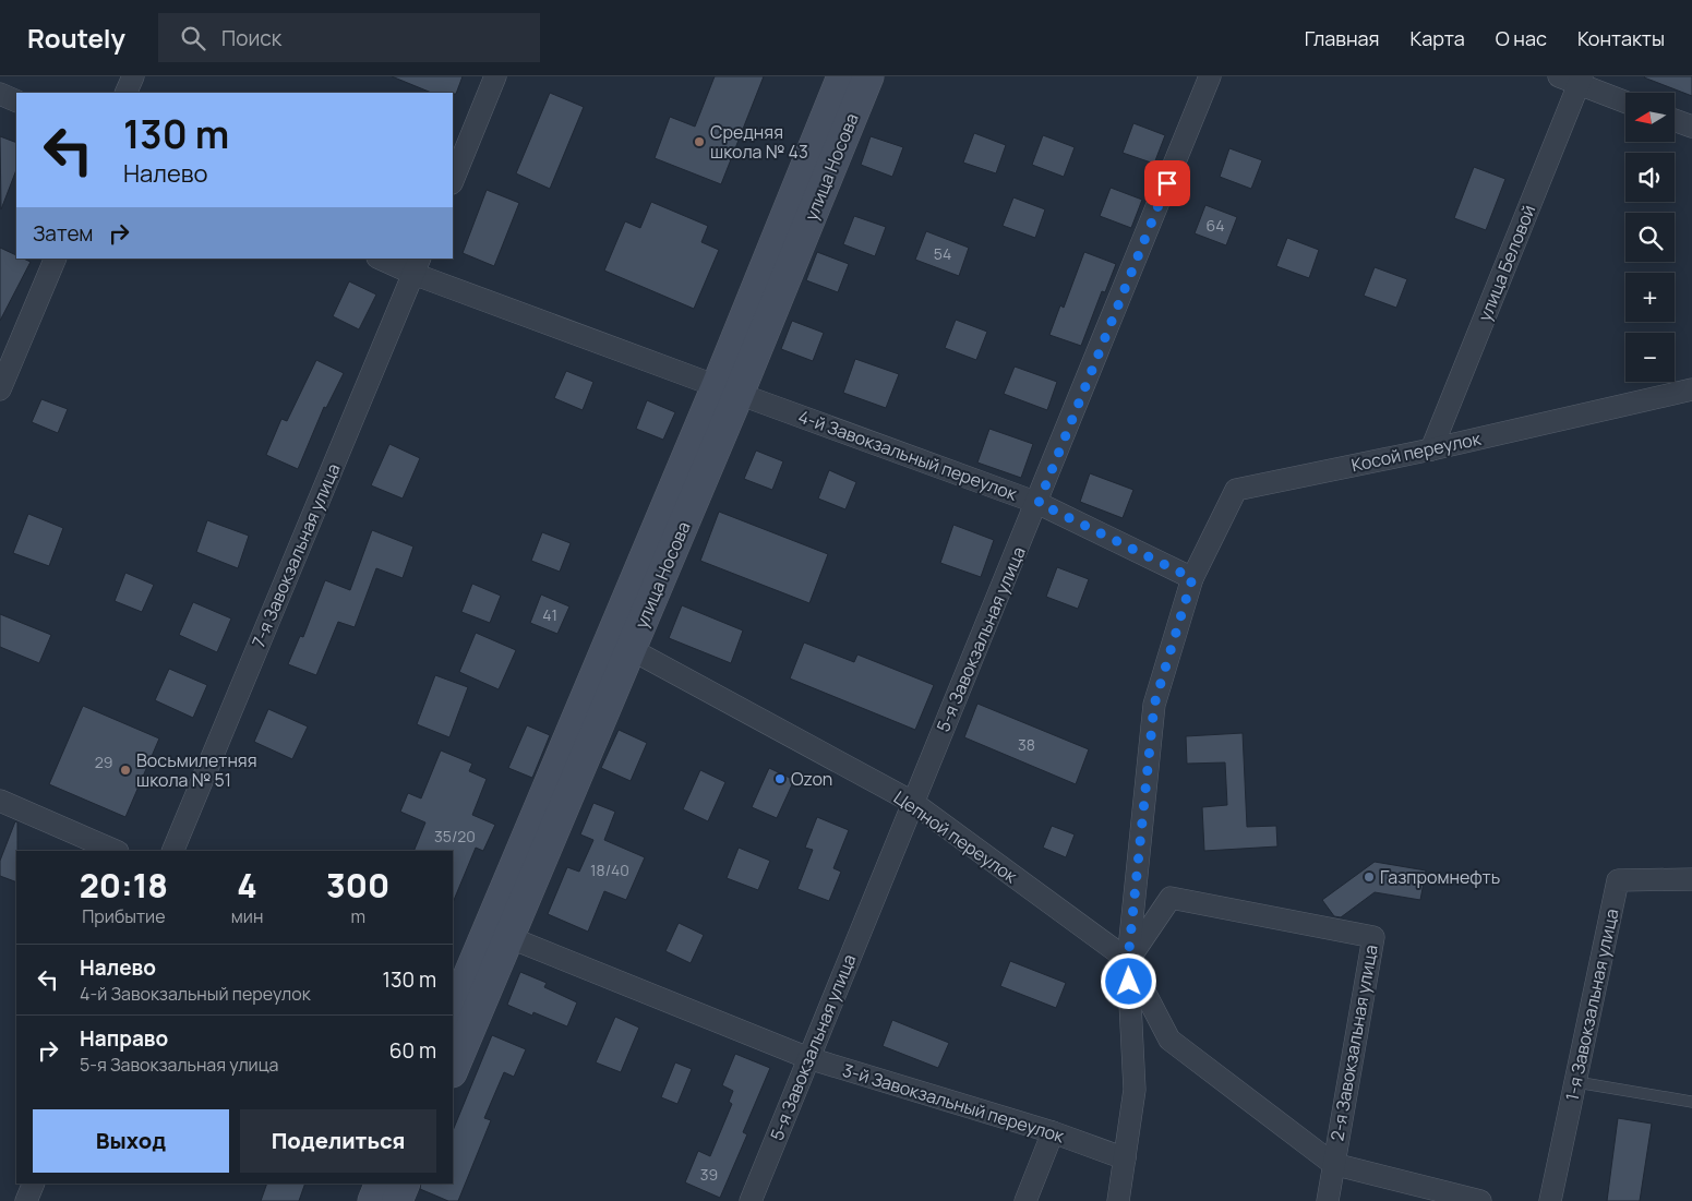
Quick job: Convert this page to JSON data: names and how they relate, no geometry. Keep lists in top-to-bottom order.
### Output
{
  "streets": {
    "main road": ["улица Носова"],
    "street": [
      "улица Беловой",
      "Косой переулок",
      "4-й Завокзальный переулок",
      "7-я Завокзальная улица",
      "5-я Завокзальная улица",
      "Цепной переулок",
      "1-я Завокзальная улица",
      "2-я Завокзальная улица",
      "3-й Завокзальный переулок"
    ]
  },
  "crossings": [
    ["улица Носова", "4-й Завокзальный переулок"],
    ["улица Носова", "Цепной переулок"],
    ["улица Носова", "3-й Завокзальный переулок"],
    ["улица Беловой", "Косой переулок"],
    ["Косой переулок", "4-й Завокзальный переулок"],
    ["4-й Завокзальный переулок", "7-я Завокзальная улица"],
    ["4-й Завокзальный переулок", "5-я Завокзальная улица"],
    ["5-я Завокзальная улица", "Цепной переулок"],
    ["5-я Завокзальная улица", "3-й Завокзальный переулок"],
    ["Цепной переулок", "2-я Завокзальная улица"]
  ],
  "places": [
    "Средняя школа № 43",
    "Восьмилетняя школа № 51",
    "Ozon",
    "Газпромнефть"
  ],
  "house_numbers": [
    "64",
    "54",
    "41",
    "38",
    "29",
    "35/20",
    "18/40",
    "39"
  ],
  "north": "left",
  "page": {
    "header": "Routely",
    "search": "Поиск",
    "nav": [
      "Главная",
      "Карта",
      "О нас",
      "Контакты"
    ],
    "map_buttons": ["+", "−"],
    "turn": ["130 m", "Налево"],
    "then": "Затем",
    "eta": [
      "20:18",
      "Прибытие",
      "4",
      "мин",
      "300",
      "m"
    ],
    "list": [
      {
        "name": "Налево",
        "note": "4-й Завокзальный переулок",
        "value": "130 m"
      },
      {
        "name": "Направо",
        "note": "5-я Завокзальная улица",
        "value": "60 m"
      }
    ],
    "buttons": ["Выход", "Поделиться"]
  }
}
